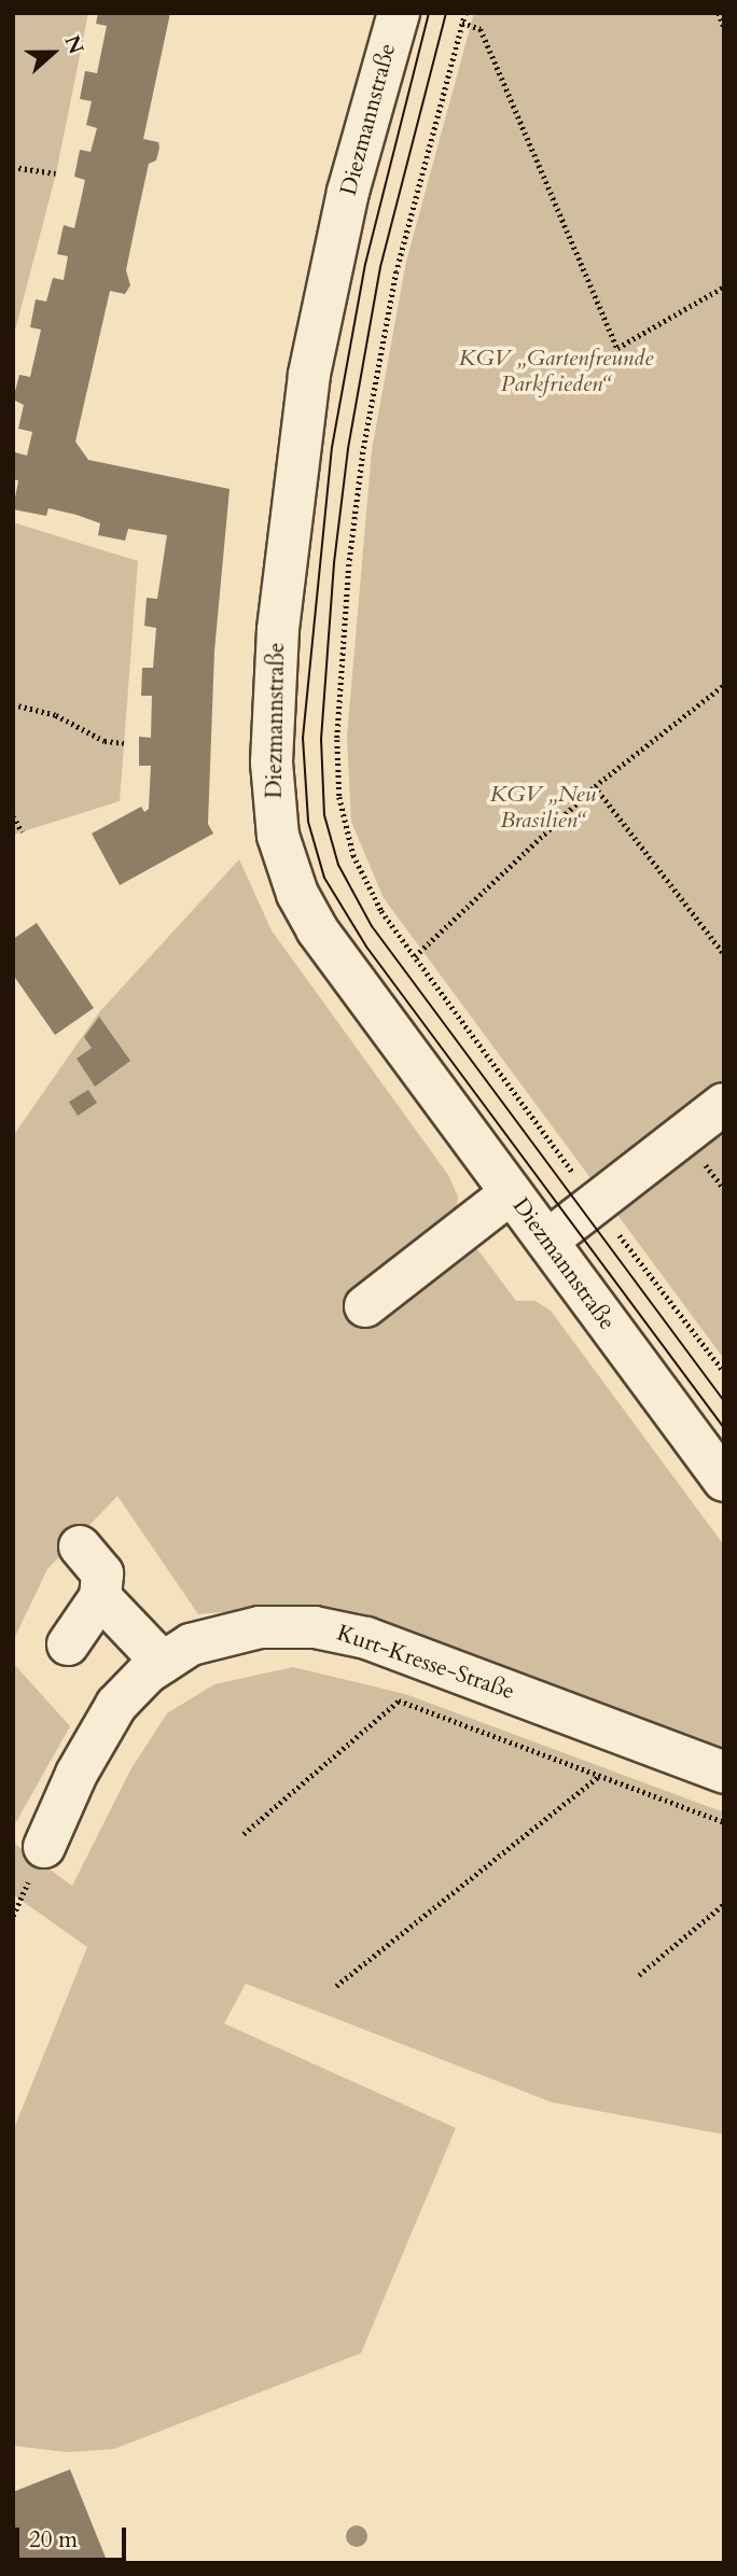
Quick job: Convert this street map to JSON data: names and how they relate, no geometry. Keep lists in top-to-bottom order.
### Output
{
  "streets": {
    "street": ["Diezmannstraße", "Kurt-Kresse-Straße"]
  },
  "parks": ["KGV „Gartenfreunde Parkfrieden“", "KGV „Neu Brasilien“"],
  "scale_bar": "20 m",
  "north": "right"
}
